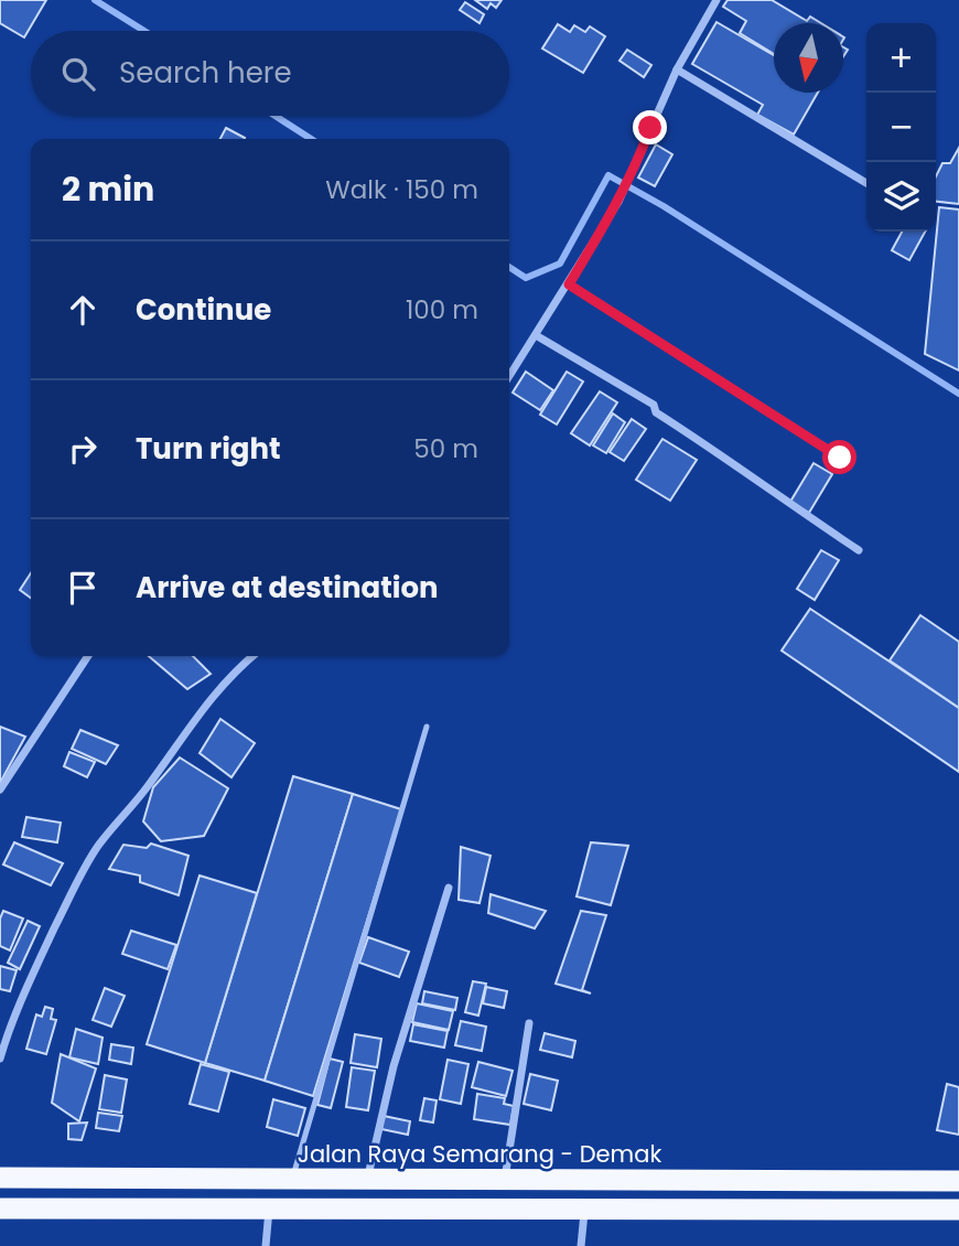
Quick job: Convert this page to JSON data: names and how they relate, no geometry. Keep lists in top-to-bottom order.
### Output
{
  "streets": {
    "highway": ["Jalan Raya Semarang - Demak"]
  },
  "north": "bottom",
  "page": {
    "map_buttons": ["+", "−"],
    "search": "Search here",
    "heading": ["2 min", "Walk · 150 m"],
    "list": [
      ["Continue", "100 m"],
      ["Turn right", "50 m"],
      "Arrive at destination"
    ]
  }
}
